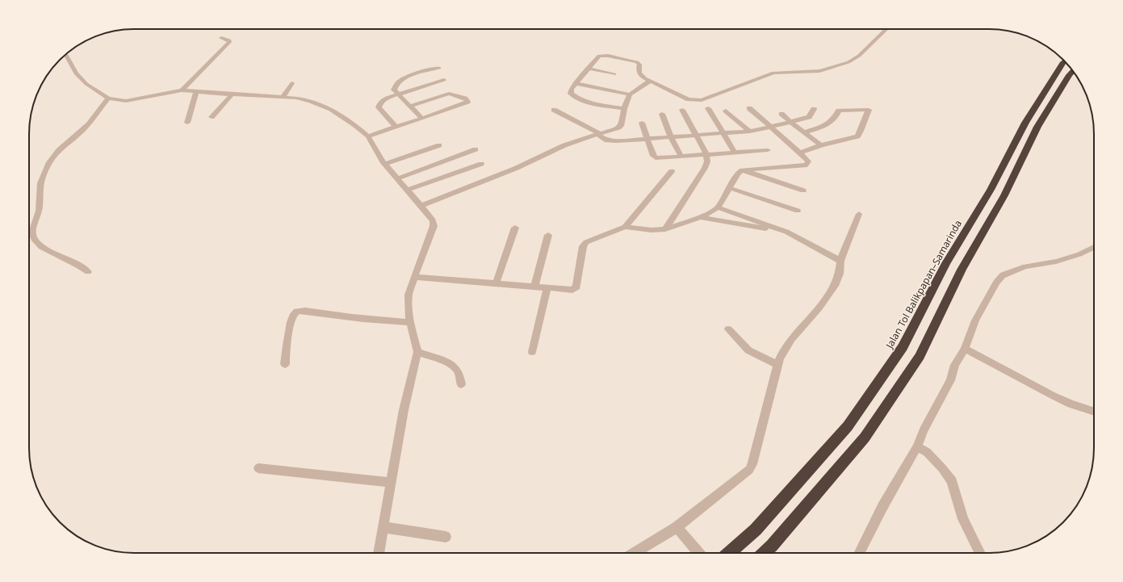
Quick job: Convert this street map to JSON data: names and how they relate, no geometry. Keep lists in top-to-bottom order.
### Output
{
  "streets": {
    "highway": ["Jalan Tol Balikpapan–Samarinda"]
  }
}
